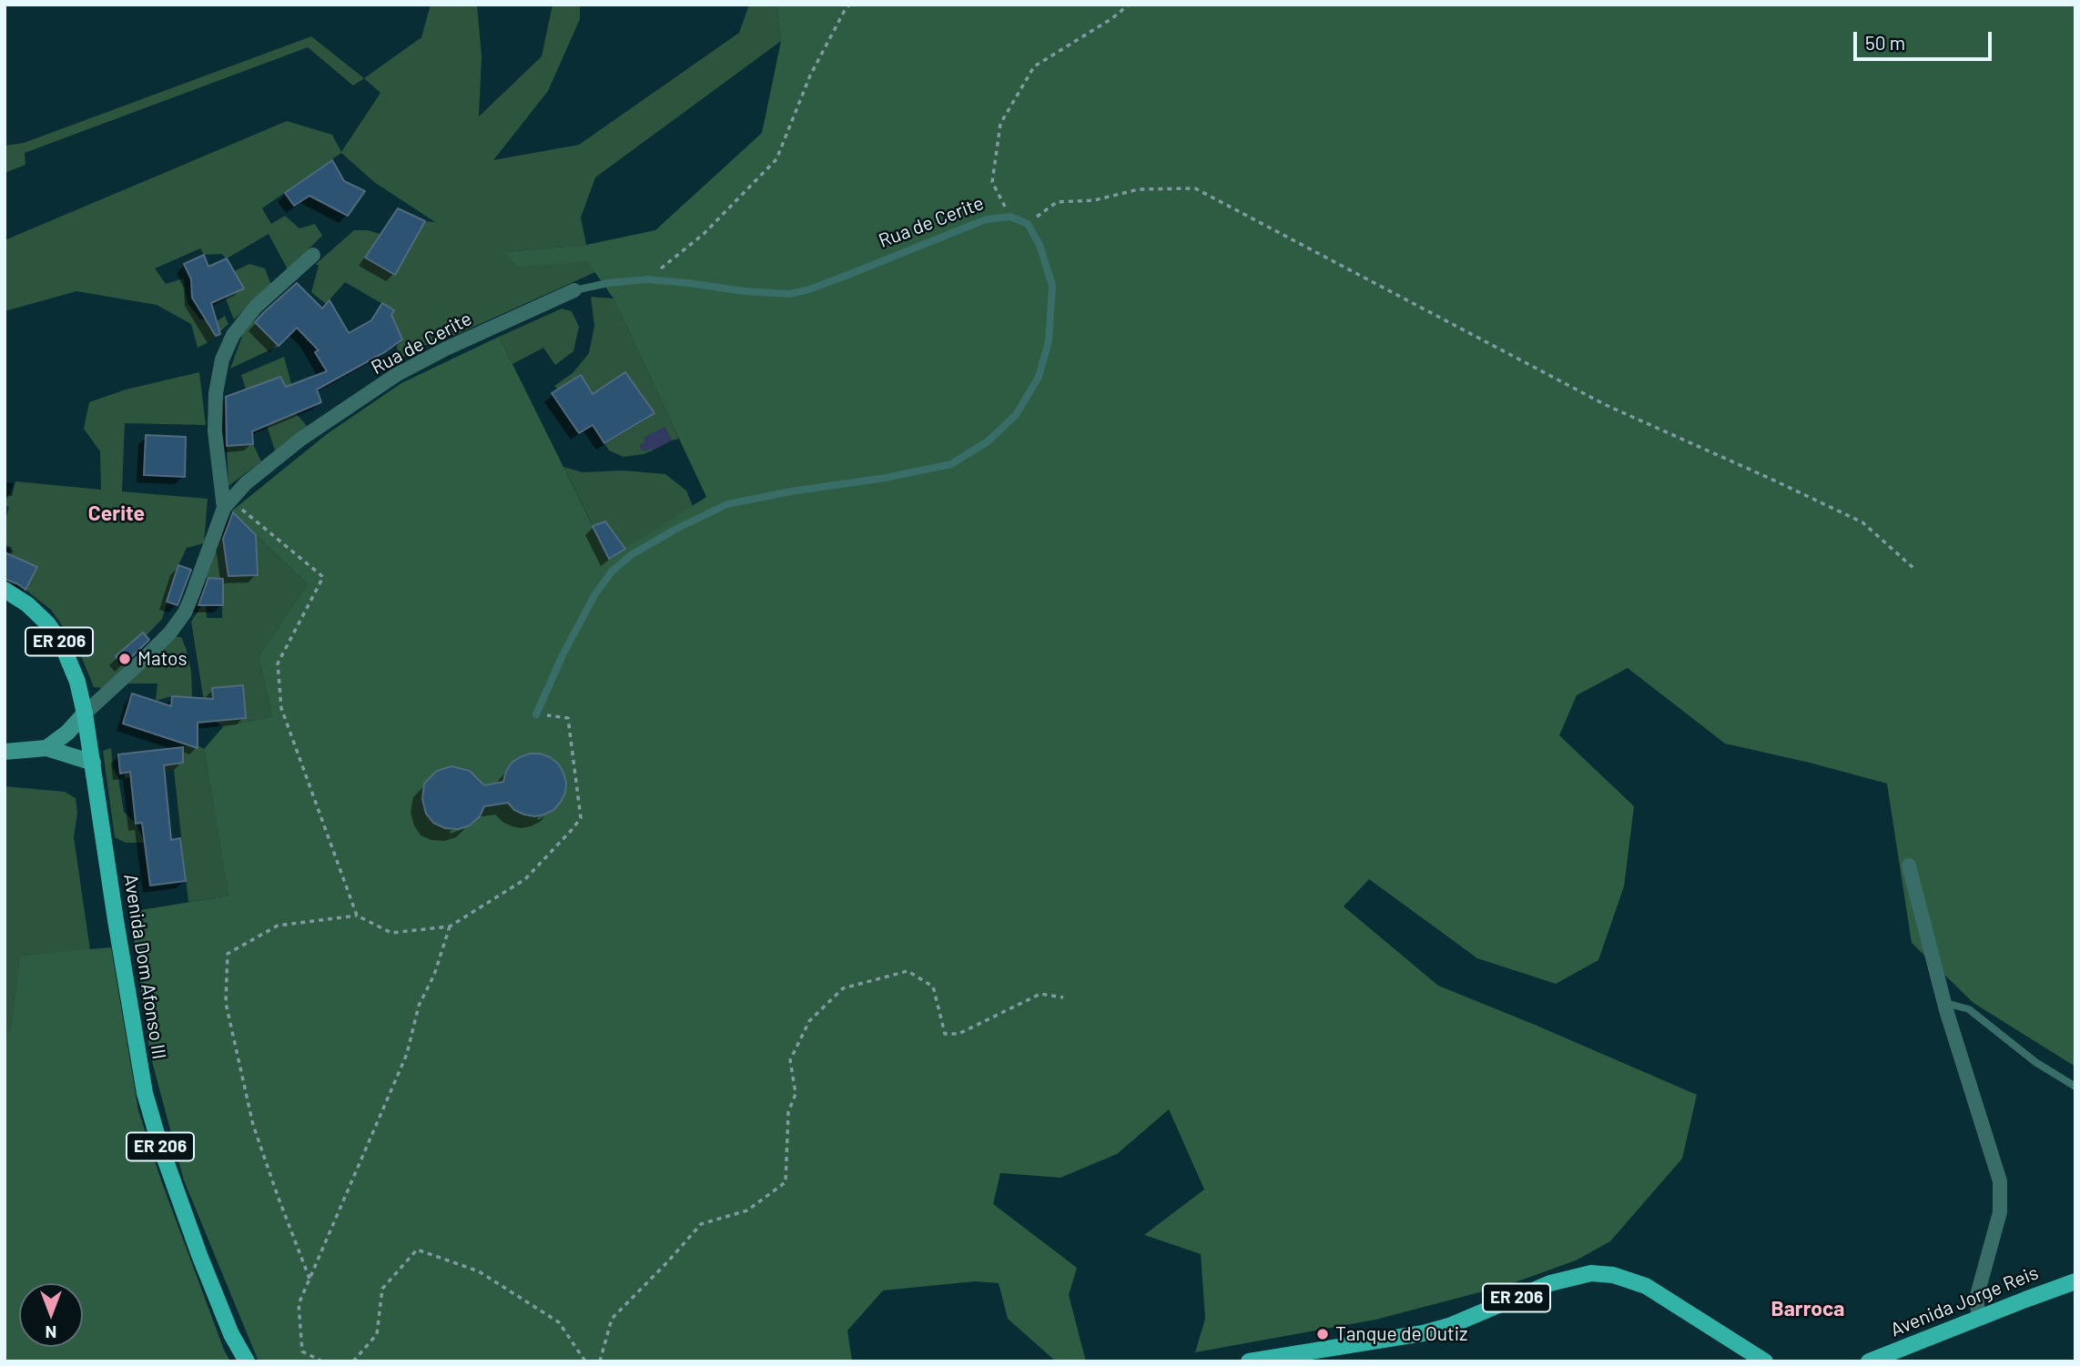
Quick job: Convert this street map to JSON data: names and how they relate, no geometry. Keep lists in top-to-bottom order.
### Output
{
  "streets": {
    "main road": ["ER 206", "Avenida Dom Afonso III", "Avenida Jorge Reis"],
    "street": ["Rua de Cerite"]
  },
  "crossings": [
    ["Rua de Cerite", "Avenida Dom Afonso III"]
  ],
  "districts": ["Cerite", "Barroca"],
  "places": ["Matos", "Tanque de Outiz"],
  "scale_bar": "50 m",
  "north": "bottom"
}
